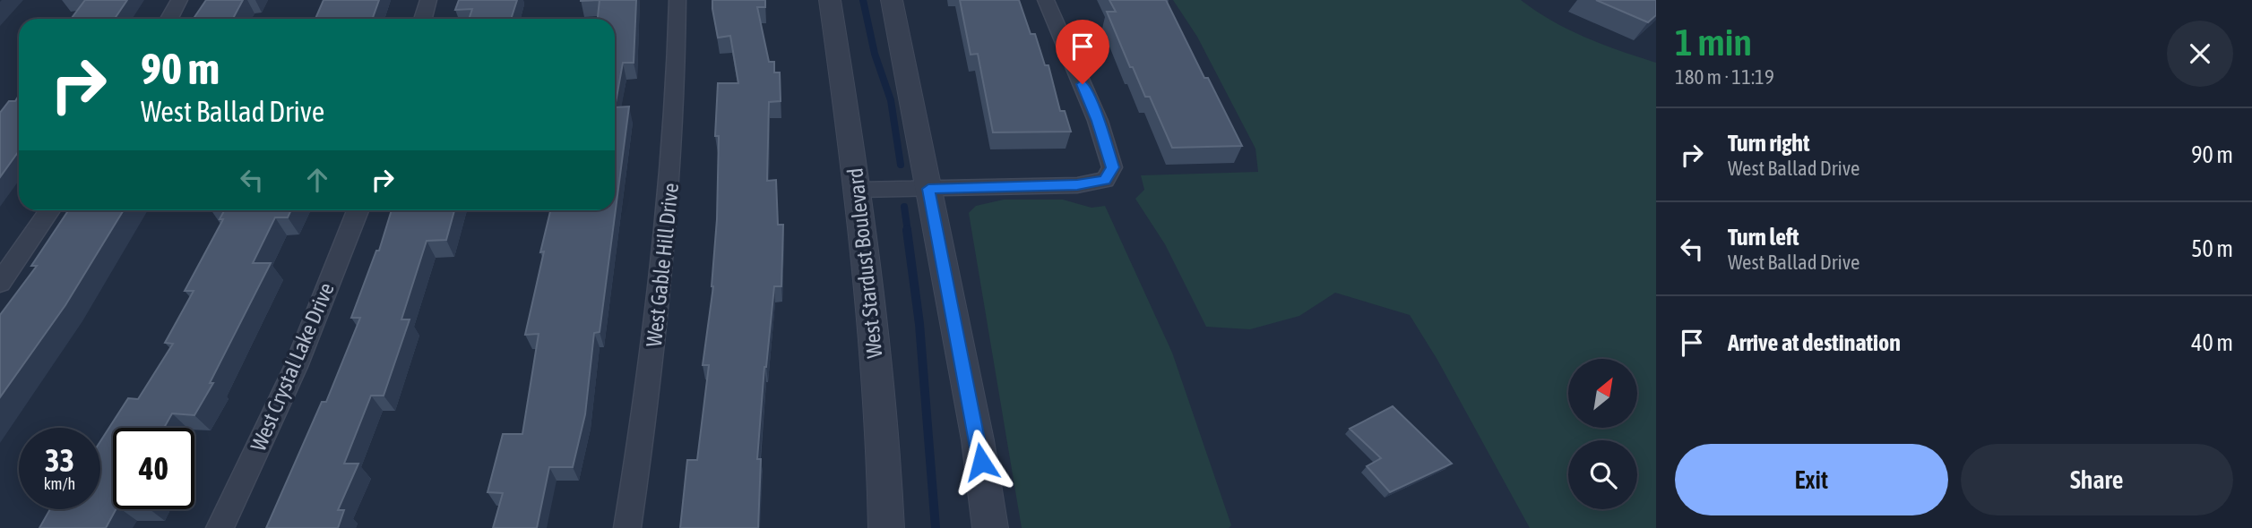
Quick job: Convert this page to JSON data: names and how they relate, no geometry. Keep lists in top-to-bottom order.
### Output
{
  "streets": {
    "street": ["West Stardust Boulevard", "West Gable Hill Drive", "West Crystal Lake Drive"]
  },
  "north": "top right",
  "page": {
    "heading": ["1 min", "180 m · 11:19"],
    "turn": ["90 m", "West Ballad Drive"],
    "list": [
      {
        "name": "Turn right",
        "note": "West Ballad Drive",
        "value": "90 m"
      },
      {
        "name": "Turn left",
        "note": "West Ballad Drive",
        "value": "50 m"
      },
      {
        "name": "Arrive at destination",
        "value": "40 m"
      }
    ],
    "speed": "33 km/h",
    "limit": "40",
    "buttons": ["Exit", "Share"]
  }
}
